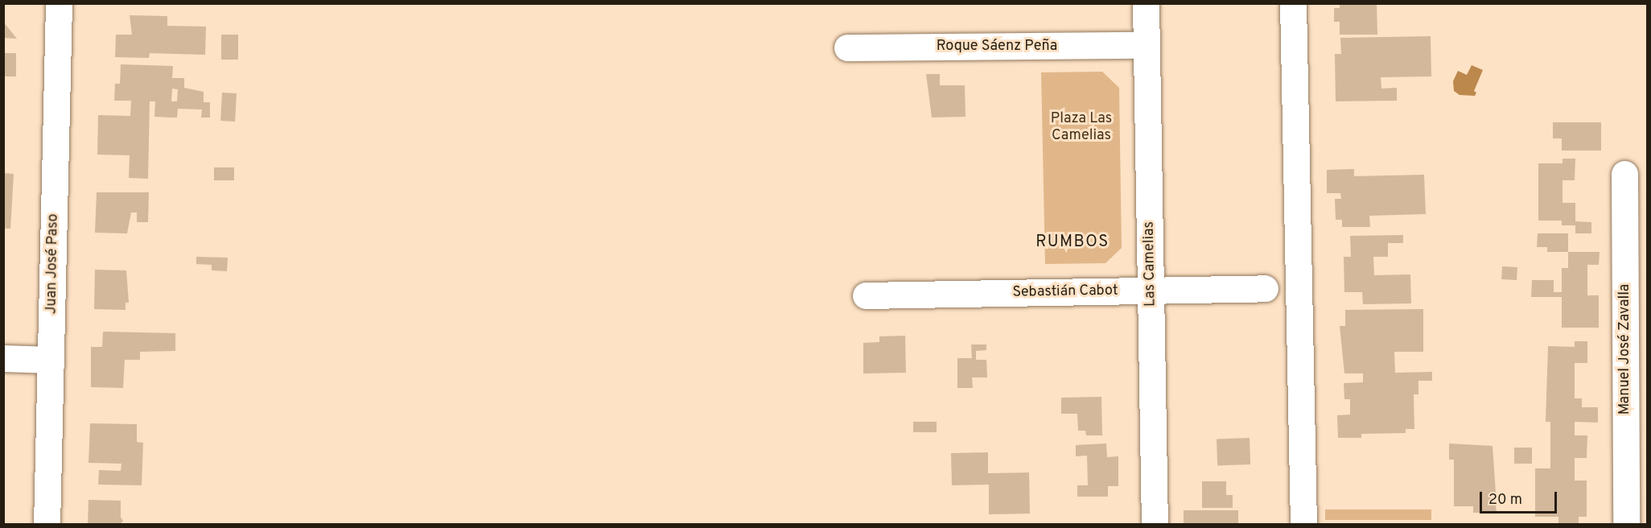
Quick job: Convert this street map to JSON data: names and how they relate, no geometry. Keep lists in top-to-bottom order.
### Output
{
  "streets": {
    "street": [
      "Roque Sáenz Peña",
      "Juan José Paso",
      "Las Camelias",
      "Sebastián Cabot",
      "Manuel José Zavalla"
    ]
  },
  "crossings": [
    ["Roque Sáenz Peña", "Las Camelias"],
    ["Las Camelias", "Sebastián Cabot"]
  ],
  "districts": ["RUMBOS"],
  "parks": ["Plaza Las Camelias"],
  "scale_bar": "20 m"
}
